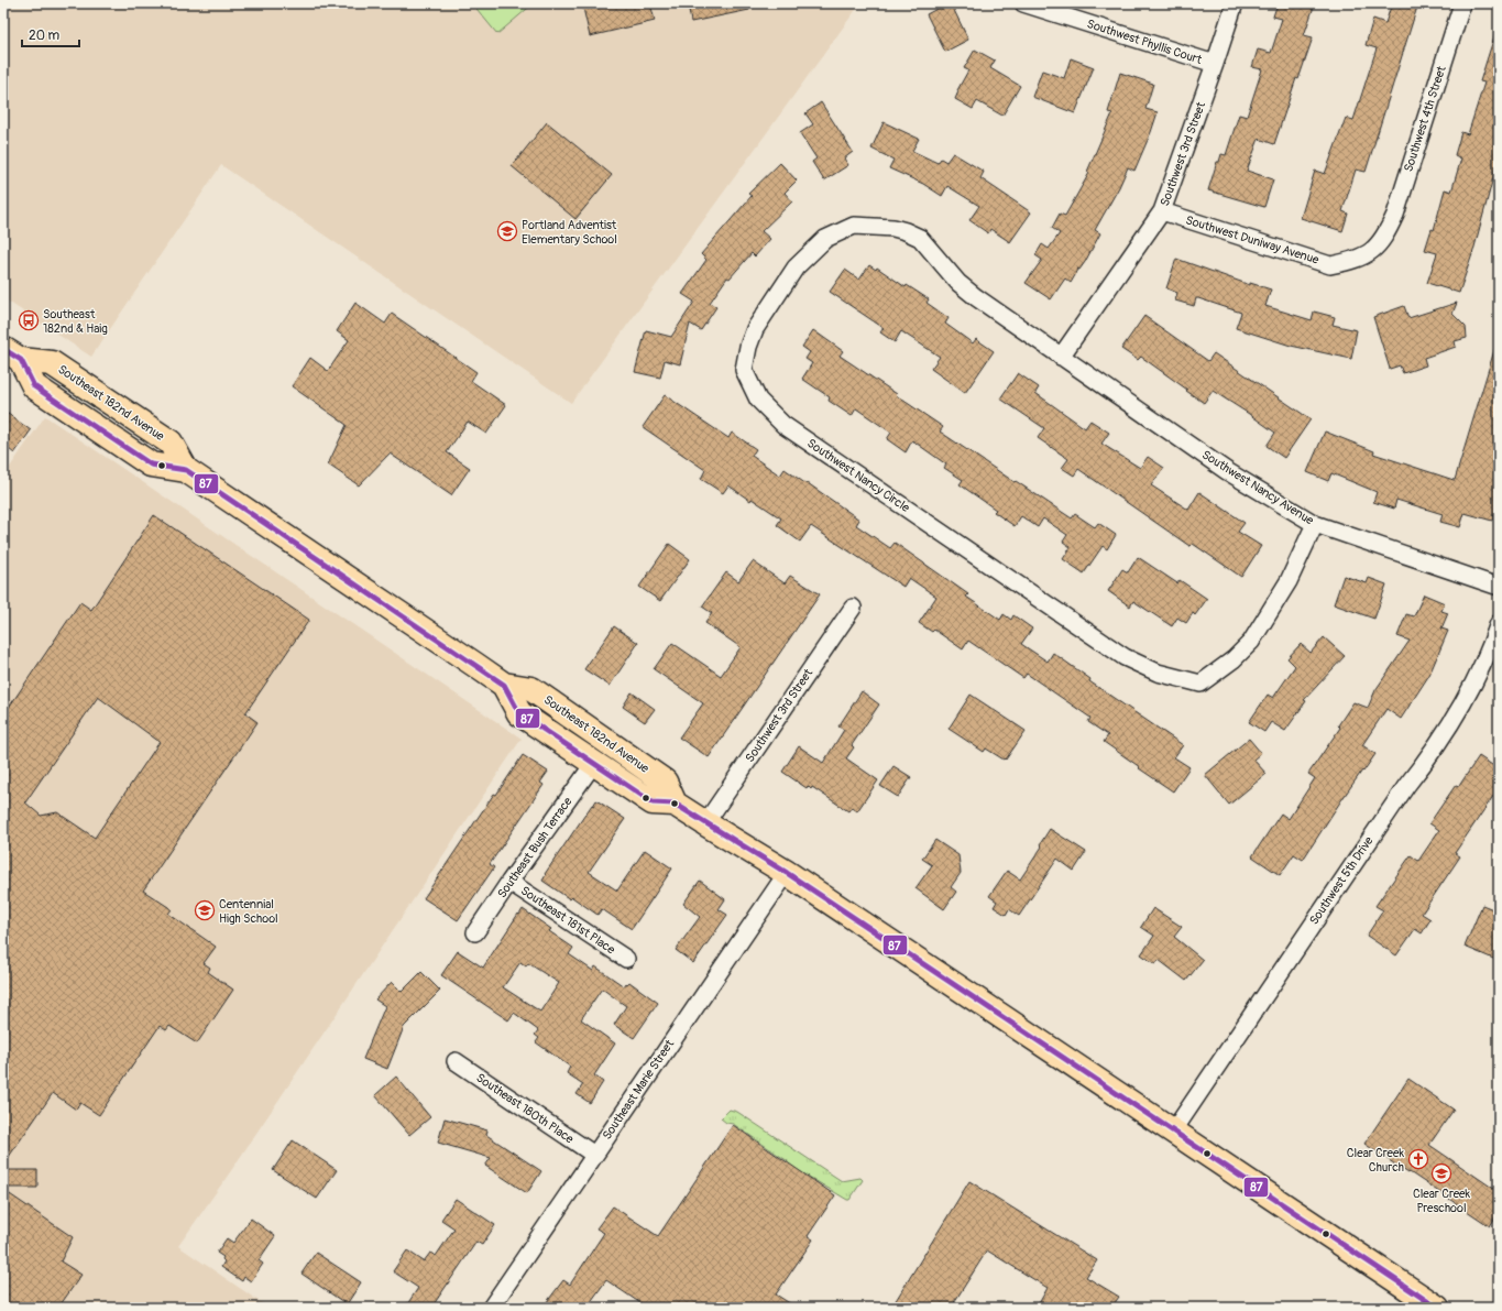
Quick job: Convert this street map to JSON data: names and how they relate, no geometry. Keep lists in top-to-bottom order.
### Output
{
  "streets": {
    "main road": ["Southeast 182nd Avenue"],
    "street": [
      "Southwest Phyllis Court",
      "Southwest 4th Street",
      "Southwest 3rd Street",
      "Southwest Duniway Avenue",
      "Southwest Nancy Circle",
      "Southwest Nancy Avenue",
      "Southeast Bush Terrace",
      "Southwest 5th Drive",
      "Southeast 181st Place",
      "Southeast Marie Street",
      "Southeast 180th Place"
    ]
  },
  "crossings": [
    ["Southwest Phyllis Court", "Southwest 3rd Street"],
    ["Southwest 4th Street", "Southwest Duniway Avenue"],
    ["Southwest 3rd Street", "Southwest Duniway Avenue"],
    ["Southwest 3rd Street", "Southeast 182nd Avenue"],
    ["Southwest 3rd Street", "Southwest Nancy Circle"],
    ["Southwest 3rd Street", "Southwest Nancy Avenue"],
    ["Southeast 182nd Avenue", "Southeast Bush Terrace"],
    ["Southeast 182nd Avenue", "Southwest 5th Drive"],
    ["Southeast 182nd Avenue", "Southeast Marie Street"],
    ["Southwest Nancy Circle", "Southwest Nancy Avenue"],
    ["Southeast Bush Terrace", "Southeast 181st Place"],
    ["Southeast Marie Street", "Southeast 180th Place"]
  ],
  "places": {
    "school or university": ["Portland Adventist Elementary School", "Centennial High School", "Clear Creek Preschool"],
    "bus stop": ["Southeast 182nd & Haig"],
    "church": ["Clear Creek Church"]
  },
  "lines": ["transit line 87"],
  "scale_bar": "20 m"
}
